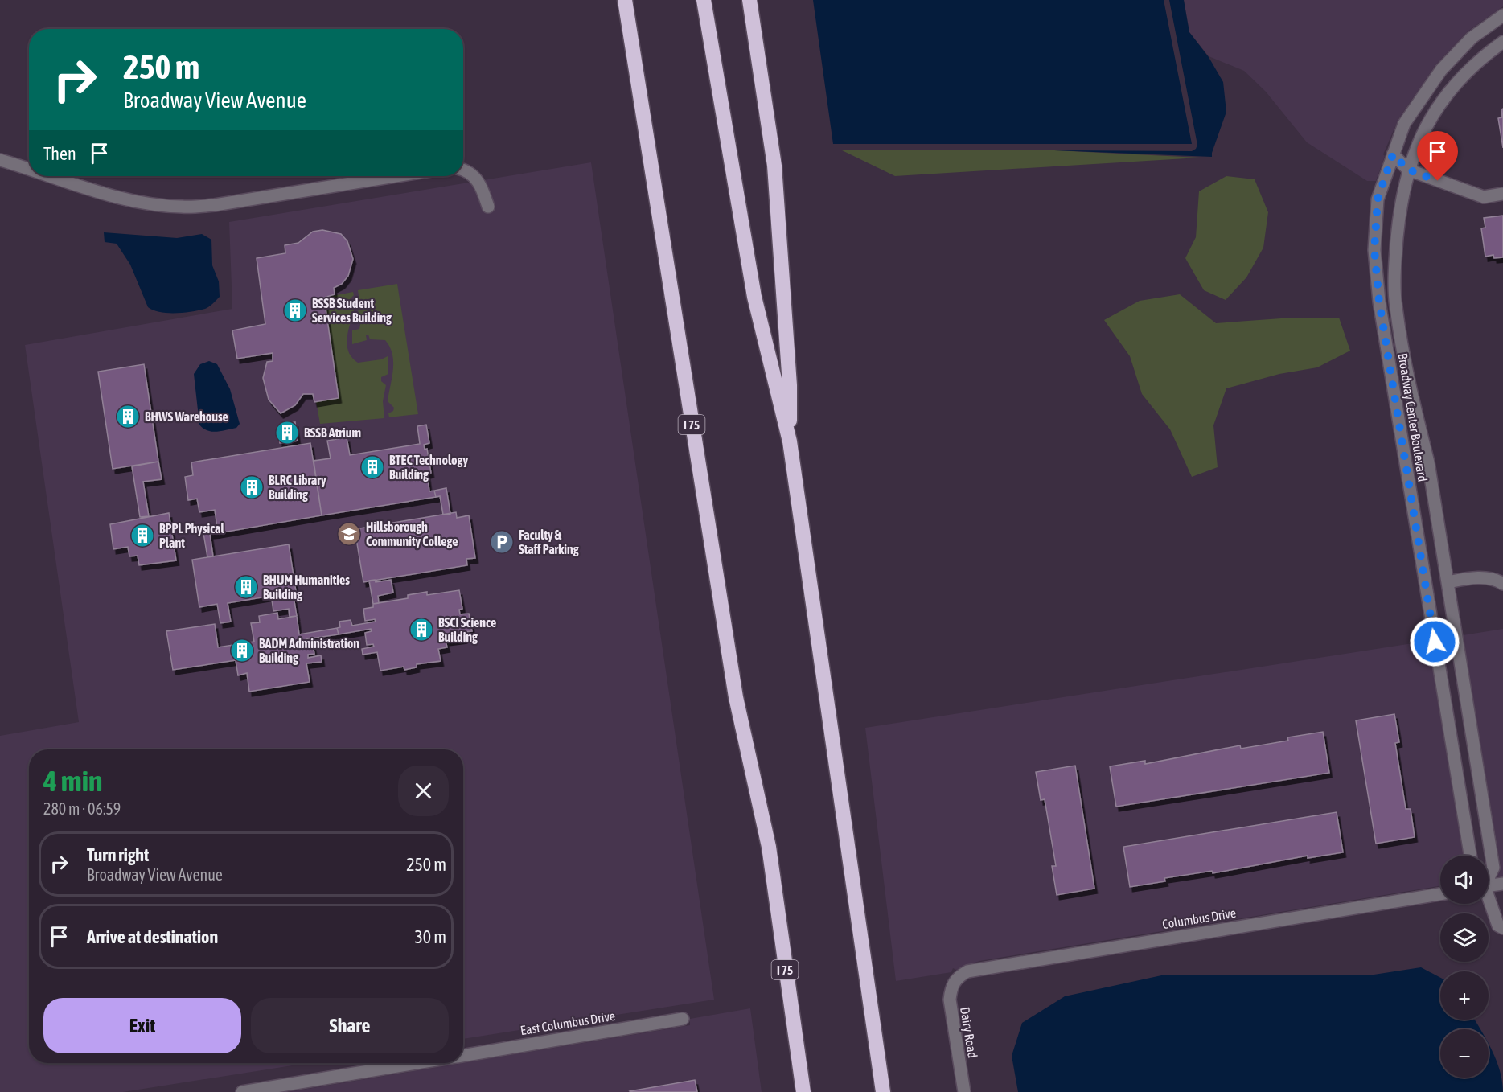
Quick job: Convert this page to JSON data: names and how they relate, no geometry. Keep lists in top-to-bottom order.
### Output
{
  "streets": {
    "highway": ["I 75"],
    "street": [
      "Broadway Center Boulevard",
      "Columbus Drive",
      "East Columbus Drive",
      "Dairy Road"
    ]
  },
  "crossings": [
    ["Columbus Drive", "Dairy Road"]
  ],
  "places": {
    "building": [
      "BSSB Student Services Building",
      "BHWS Warehouse",
      "BSSB Atrium",
      "BTEC Technology Building",
      "BLRC Library Building",
      "BPPL Physical Plant",
      "BHUM Humanities Building",
      "BSCI Science Building",
      "BADM Administration Building"
    ],
    "school or university": ["Hillsborough Community College"],
    "parking": ["Faculty & Staff Parking"]
  },
  "page": {
    "turn": ["250 m", "Broadway View Avenue"],
    "then": "Then",
    "heading": ["4 min", "280 m · 06:59"],
    "list": [
      {
        "name": "Turn right",
        "note": "Broadway View Avenue",
        "value": "250 m"
      },
      {
        "name": "Arrive at destination",
        "value": "30 m"
      }
    ],
    "map_buttons": ["+", "−"],
    "buttons": ["Exit", "Share"]
  }
}
